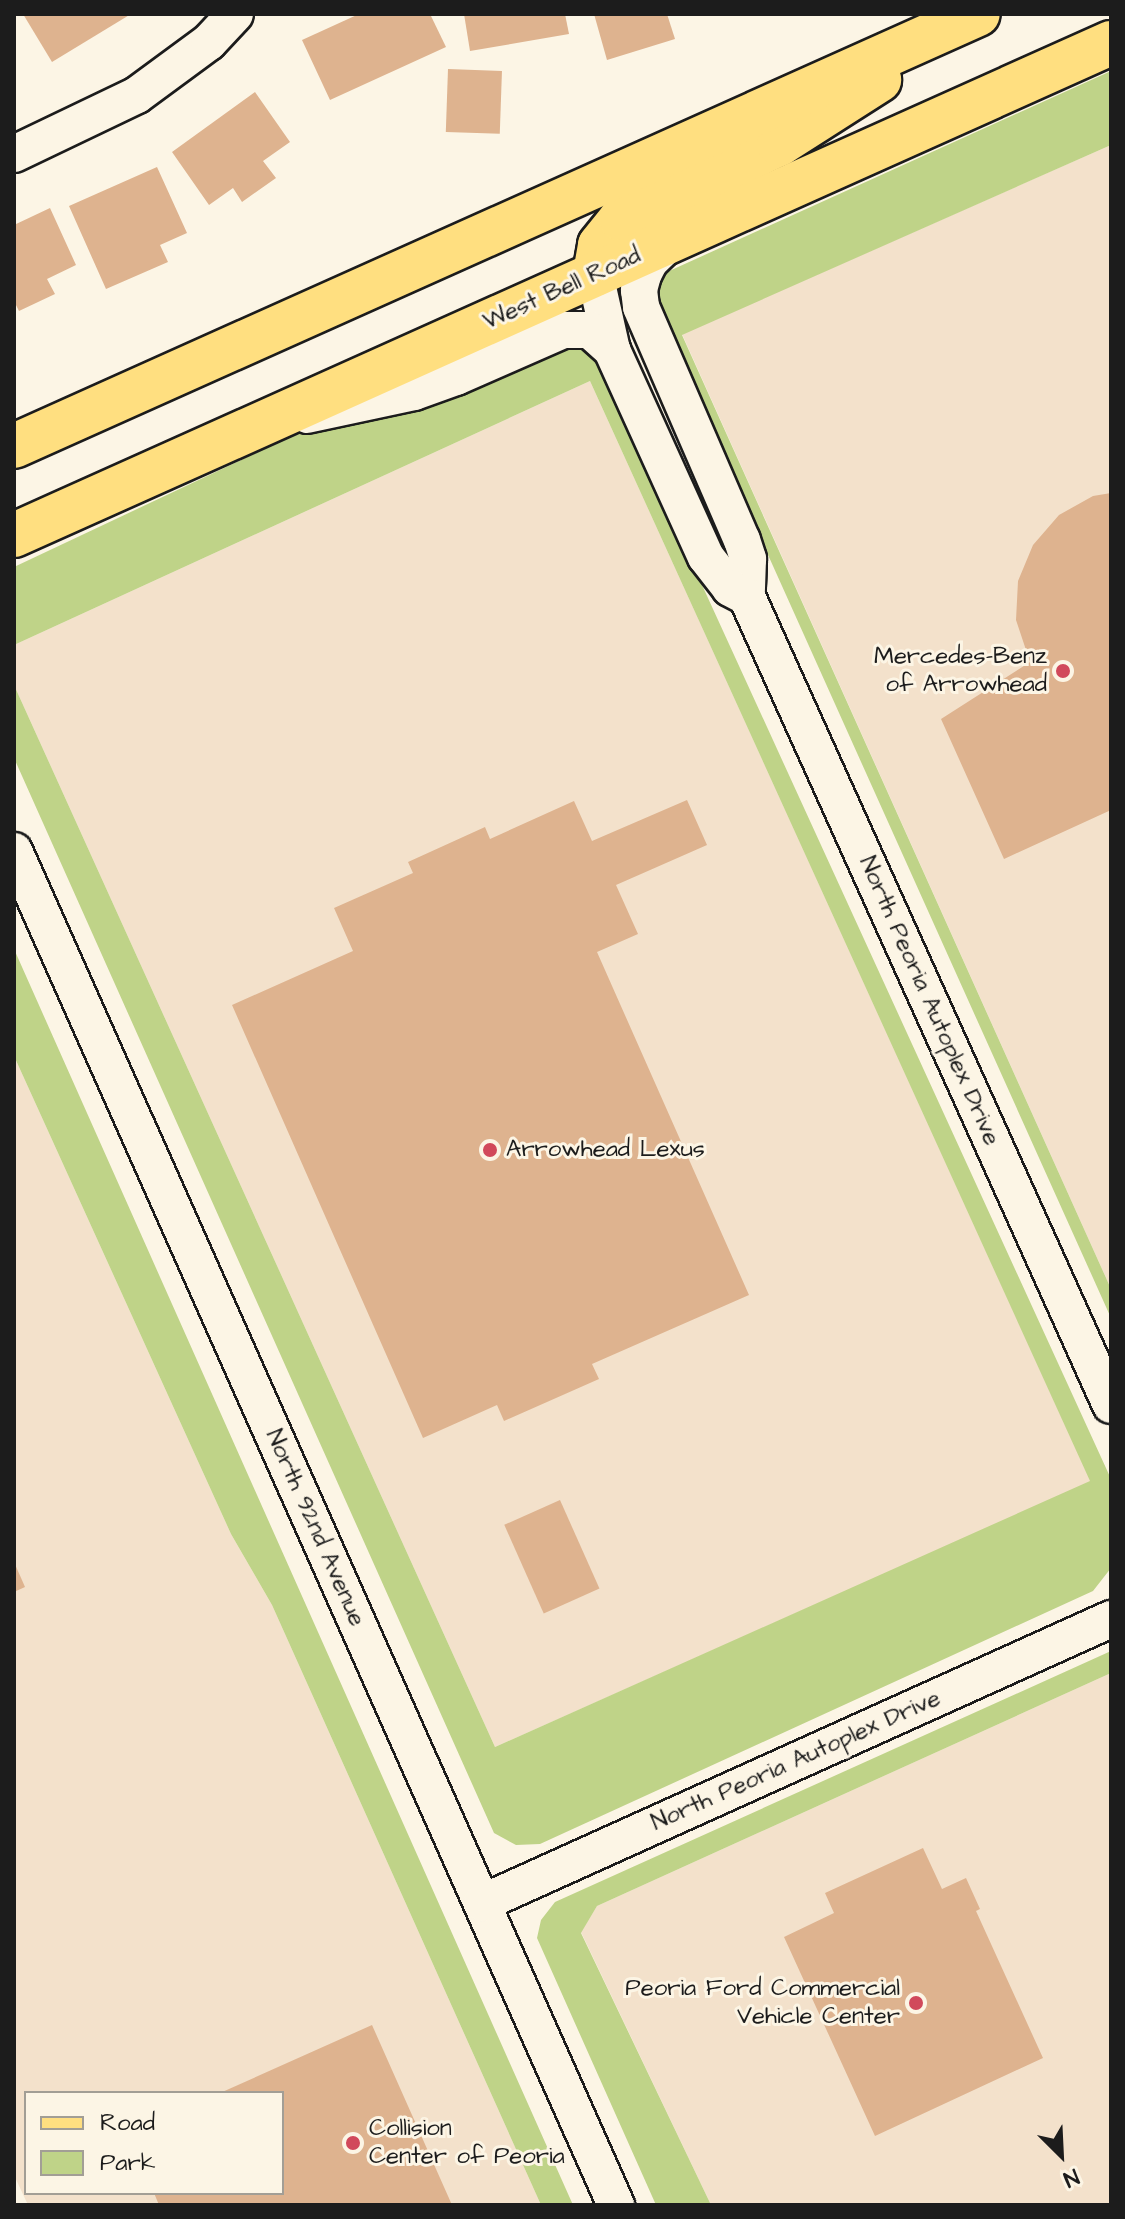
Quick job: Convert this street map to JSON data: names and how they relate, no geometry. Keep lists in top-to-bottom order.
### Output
{
  "streets": {
    "main road": ["West Bell Road"],
    "street": ["North Peoria Autoplex Drive", "North 92nd Avenue"]
  },
  "crossings": [
    ["West Bell Road", "North Peoria Autoplex Drive"],
    ["North Peoria Autoplex Drive", "North 92nd Avenue"]
  ],
  "places": [
    "Mercedes-Benz of Arrowhead",
    "Arrowhead Lexus",
    "Peoria Ford Commercial Vehicle Center",
    "Collision Center of Peoria"
  ],
  "legend": ["Road", "Park"],
  "north": "bottom right"
}
